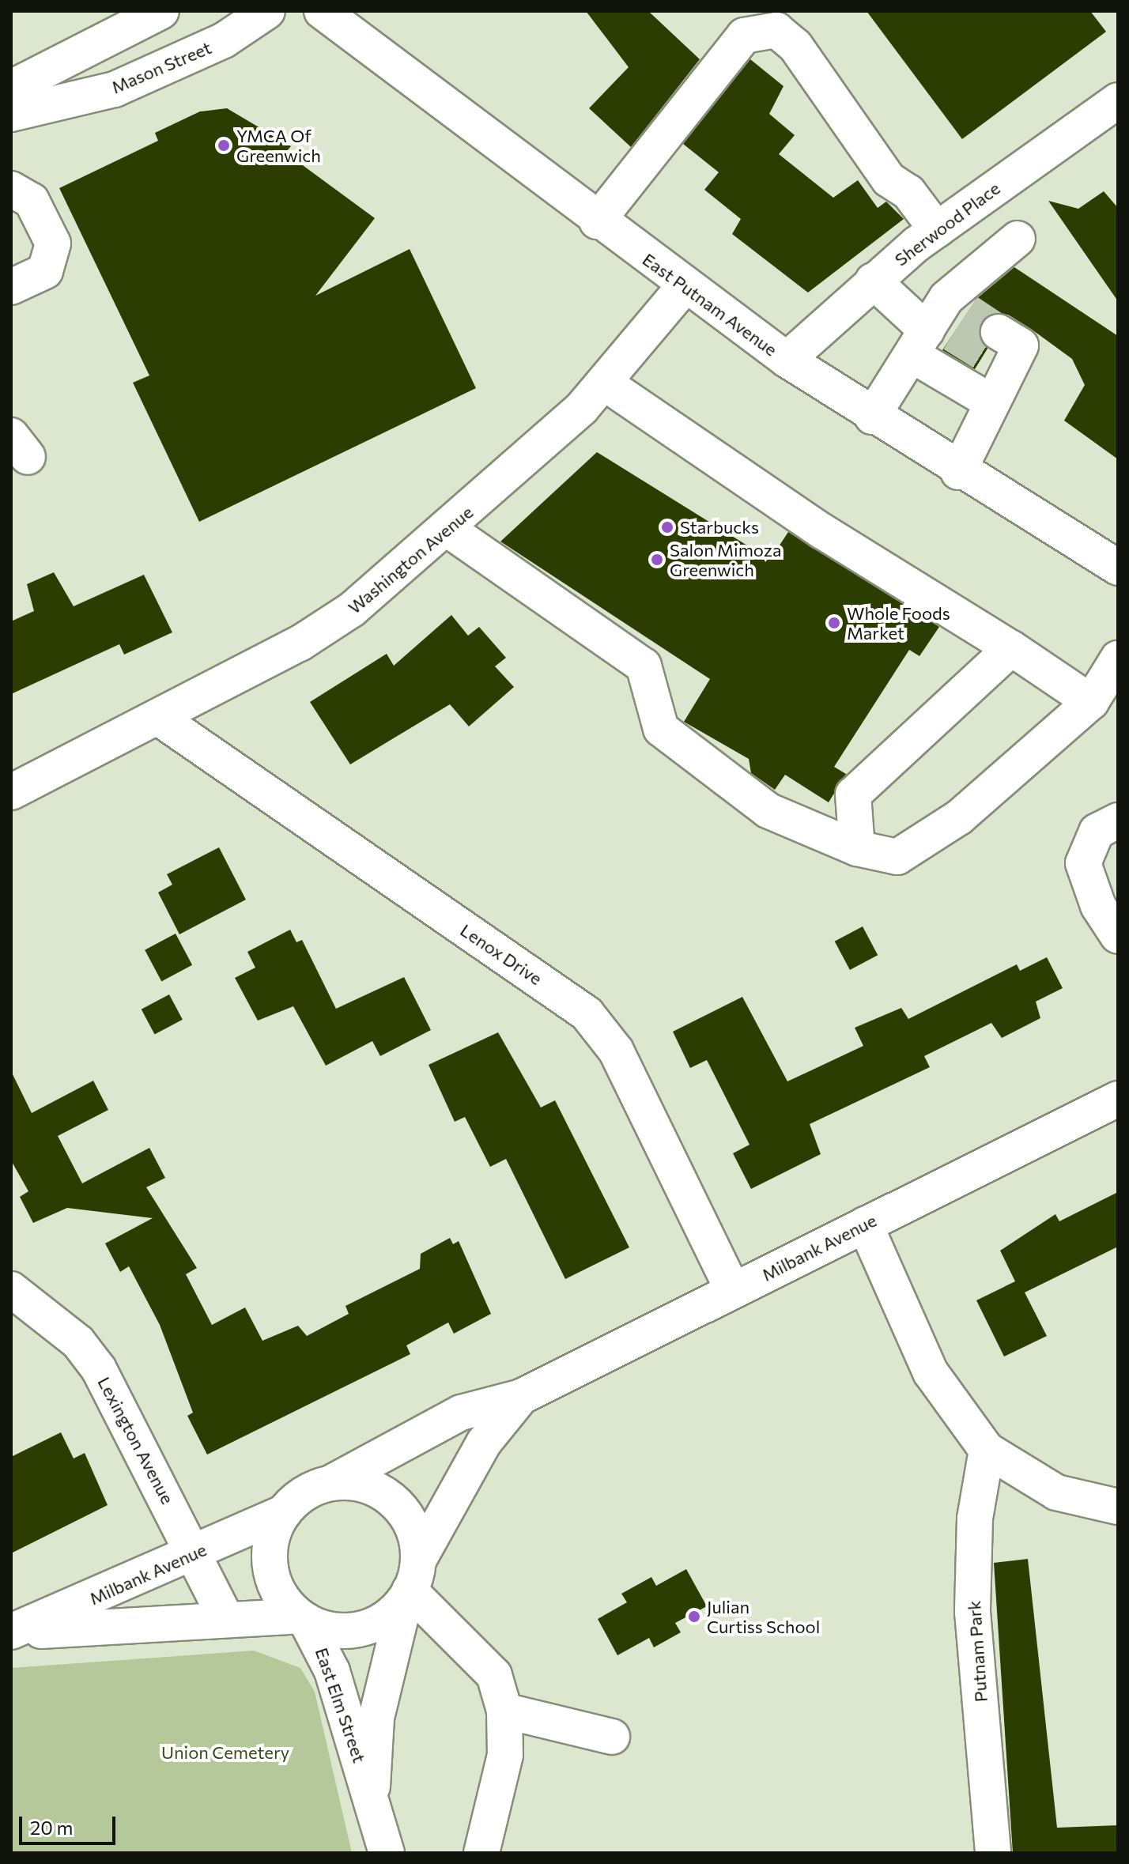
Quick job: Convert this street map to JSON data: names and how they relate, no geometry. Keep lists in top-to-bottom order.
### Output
{
  "streets": {
    "street": [
      "Mason Street",
      "Sherwood Place",
      "East Putnam Avenue",
      "Washington Avenue",
      "Lenox Drive",
      "Milbank Avenue",
      "Lexington Avenue",
      "Putnam Park",
      "East Elm Street"
    ]
  },
  "crossings": [
    ["Sherwood Place", "East Putnam Avenue"],
    ["East Putnam Avenue", "Washington Avenue"],
    ["Washington Avenue", "Lenox Drive"],
    ["Lenox Drive", "Milbank Avenue"],
    ["Milbank Avenue", "Lexington Avenue"],
    ["Milbank Avenue", "East Elm Street"]
  ],
  "parks": ["Union Cemetery"],
  "places": [
    "YMCA Of Greenwich",
    "Starbucks",
    "Salon Mimoza Greenwich",
    "Whole Foods Market",
    "Julian Curtiss School"
  ],
  "scale_bar": "20 m"
}
